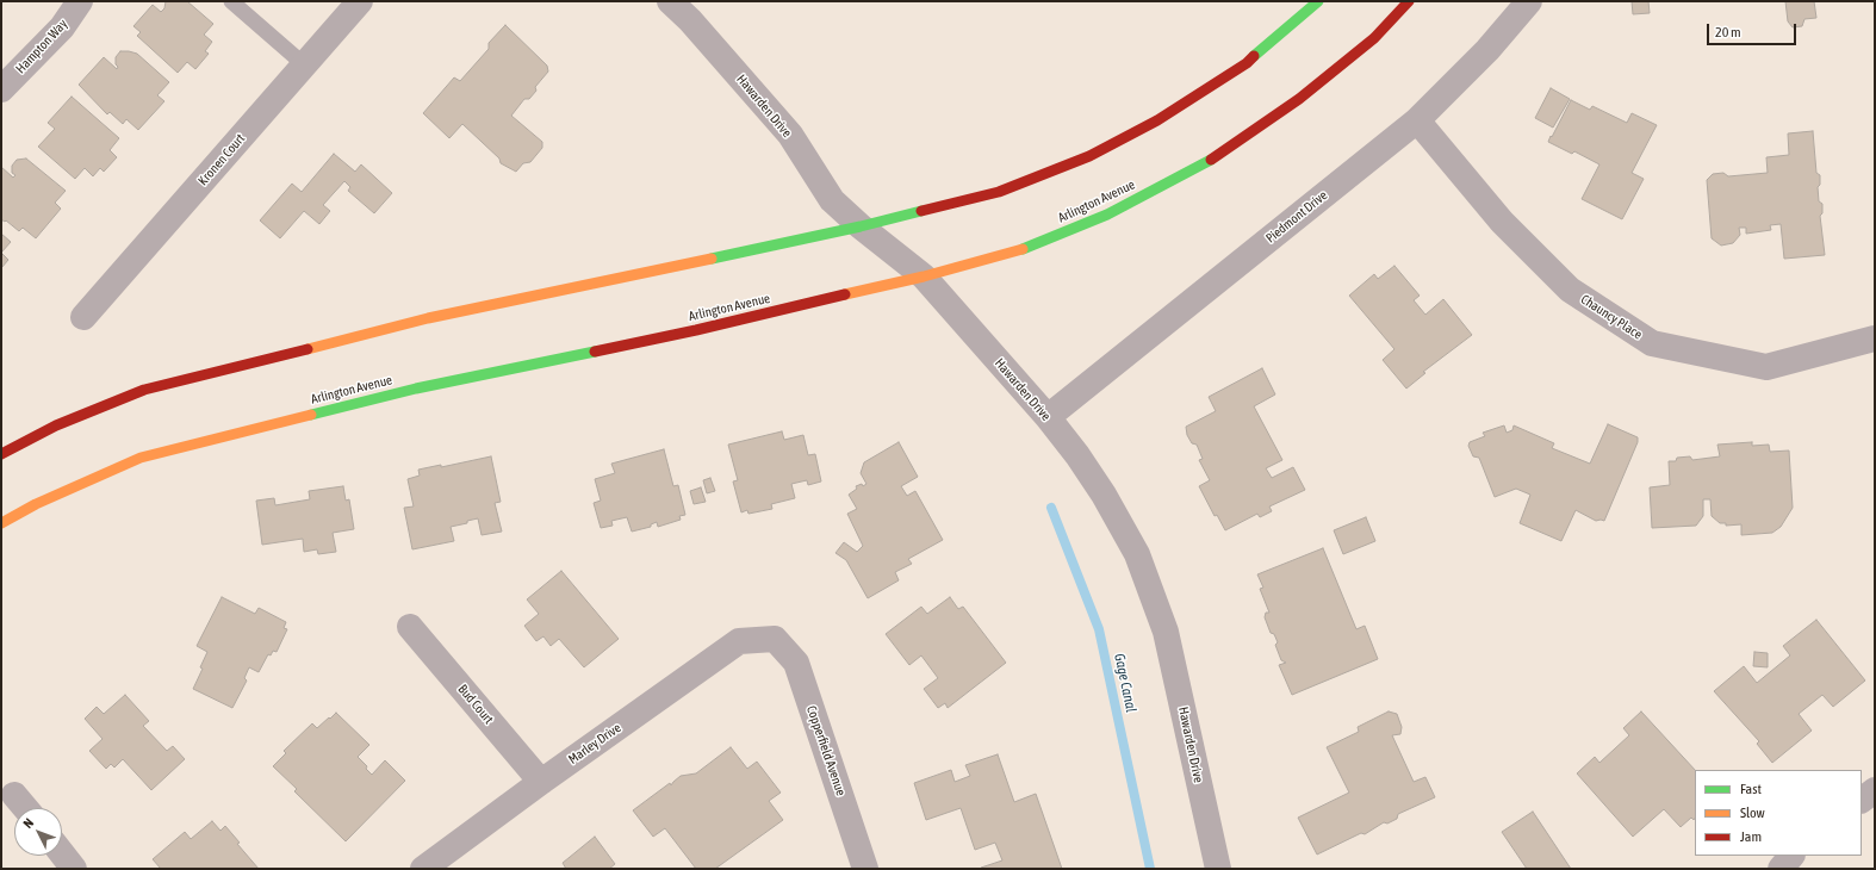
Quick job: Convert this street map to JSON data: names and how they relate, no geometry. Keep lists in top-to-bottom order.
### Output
{
  "streets": {
    "main road": ["Arlington Avenue"],
    "street": [
      "Hampton Way",
      "Hawarden Drive",
      "Kronen Court",
      "Piedmont Drive",
      "Chauncy Place",
      "Bud Court",
      "Marley Drive",
      "Copperfield Avenue"
    ]
  },
  "crossings": [
    ["Hawarden Drive", "Arlington Avenue"],
    ["Hawarden Drive", "Piedmont Drive"],
    ["Piedmont Drive", "Chauncy Place"],
    ["Bud Court", "Marley Drive"],
    ["Marley Drive", "Copperfield Avenue"]
  ],
  "water": ["Gage Canal"],
  "legend": ["Fast", "Slow", "Jam"],
  "scale_bar": "20 m",
  "north": "top left"
}
